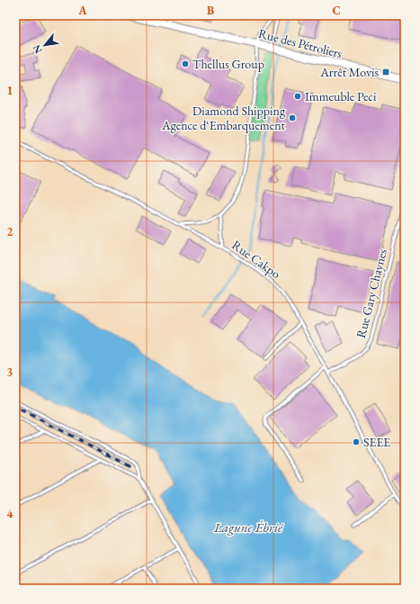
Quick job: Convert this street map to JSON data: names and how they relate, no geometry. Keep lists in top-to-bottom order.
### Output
{
  "streets": {
    "street": ["Rue des Pétroliers"],
    "lane": ["Rue Cakpo", "Rue Gary Chaynes"]
  },
  "crossings": [
    ["Rue Cakpo", "Rue Gary Chaynes"]
  ],
  "water": ["Lagune Ébrié"],
  "places": {
    "other": [
      "Thellus Group",
      "Immeuble Peci",
      "Diamond Shipping Agence d‘Embarquement",
      "SEEE"
    ],
    "transit": ["Arrêt Movis"]
  },
  "north": "bottom left",
  "grid": {
    "columns": ["A", "B", "C"],
    "rows": [
      "1",
      "2",
      "3",
      "4"
    ]
  }
}
